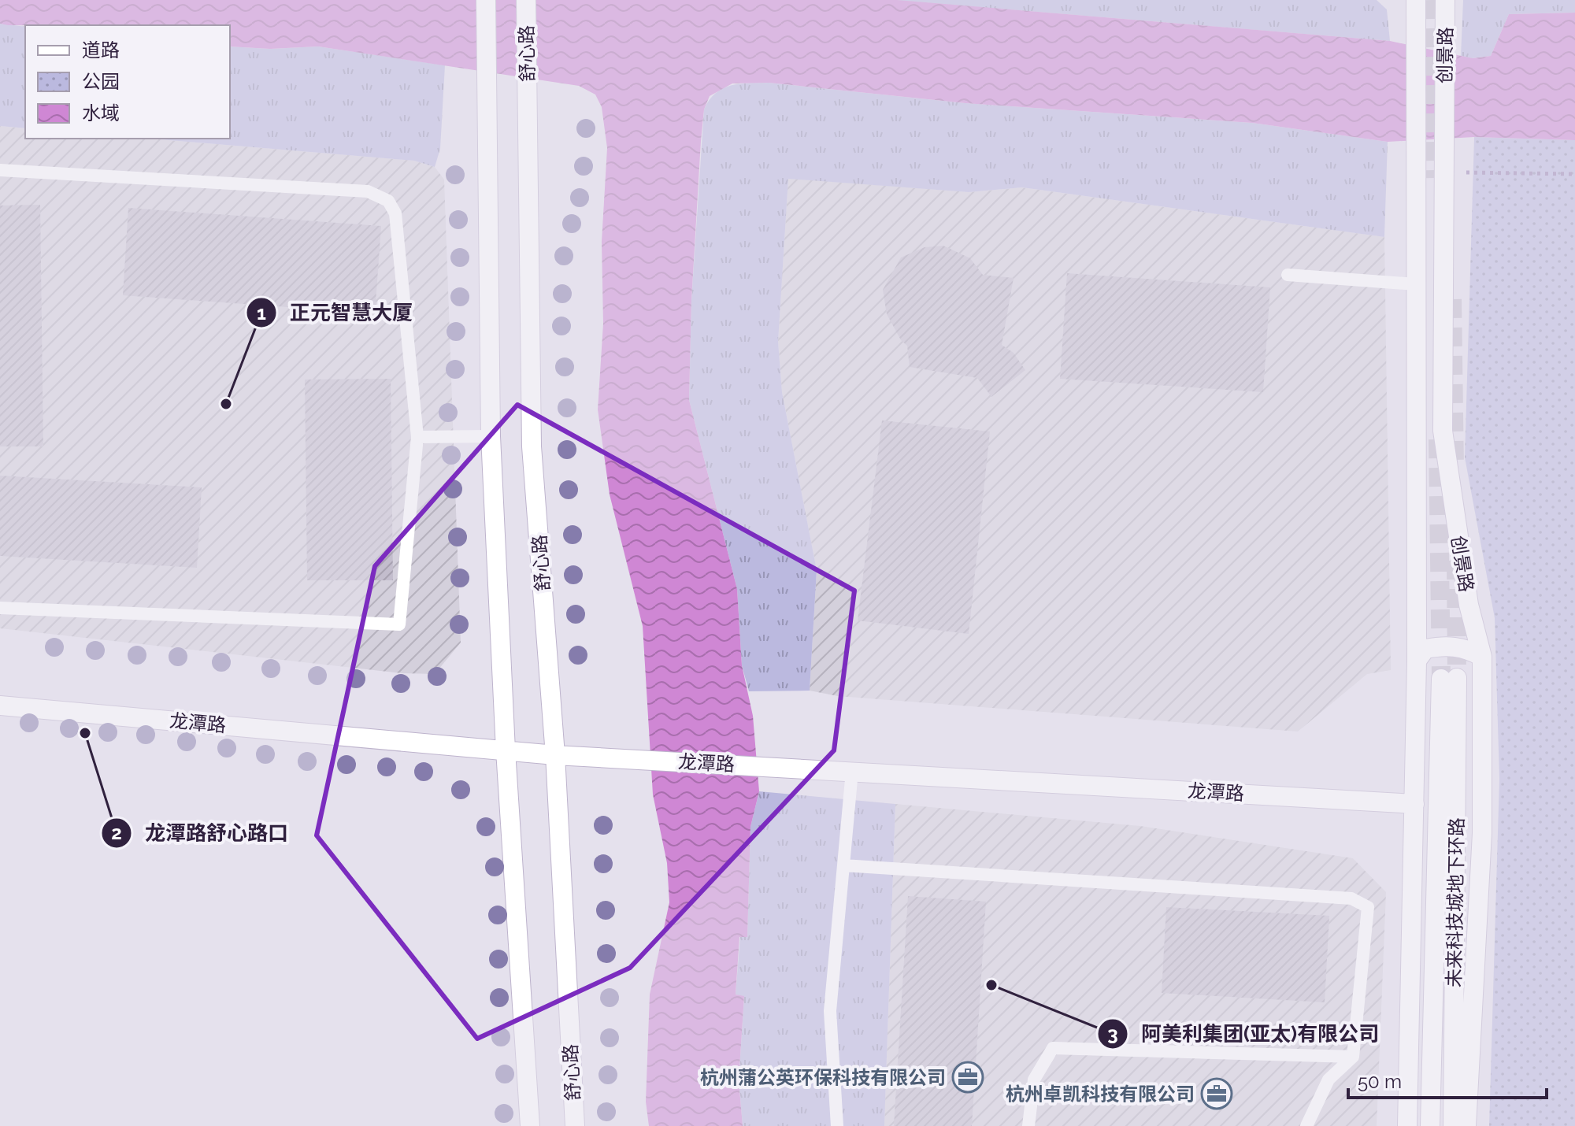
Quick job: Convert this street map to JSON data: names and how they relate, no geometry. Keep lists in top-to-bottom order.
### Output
{
  "streets": {
    "street": [
      "舒心路",
      "创景路",
      "龙潭路",
      "未来科技城地下环路"
    ]
  },
  "crossings": [
    ["舒心路", "龙潭路"],
    ["创景路", "龙潭路"]
  ],
  "places": {
    "other": ["正元智慧大厦", "龙潭路舒心路口", "阿美利集团(亚太)有限公司"],
    "office": ["杭州蒲公英环保科技有限公司", "杭州卓凯科技有限公司"]
  },
  "legend": ["道路", "公园", "水域"],
  "scale_bar": "50 m"
}
